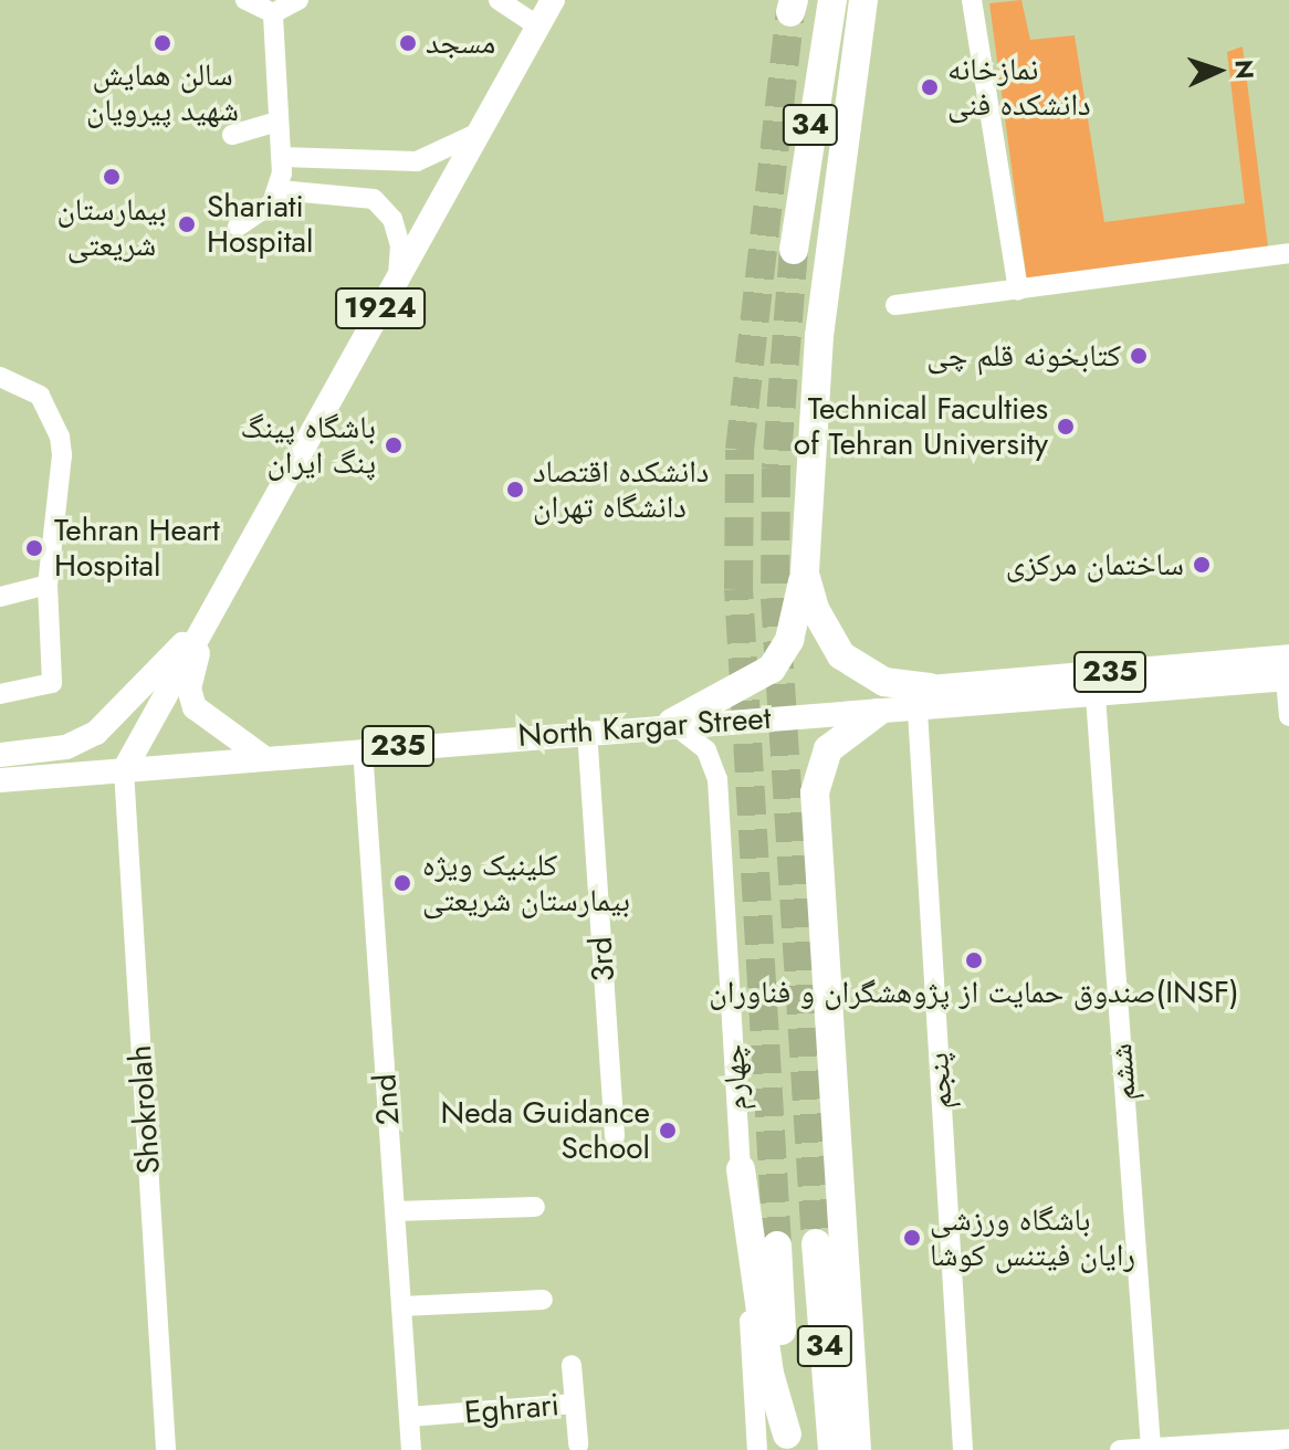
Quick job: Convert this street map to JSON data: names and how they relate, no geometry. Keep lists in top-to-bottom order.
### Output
{
  "streets": {
    "highway": ["34"],
    "main road": ["1924", "235", "North Kargar Street"],
    "street": [
      "3rd",
      "ششم",
      "چهارم",
      "پنجم",
      "2nd",
      "Shokrolah",
      "Eghrari"
    ]
  },
  "crossings": [
    ["1924", "North Kargar Street"],
    ["1924", "Shokrolah"],
    ["North Kargar Street", "3rd"],
    ["North Kargar Street", "ششم"],
    ["North Kargar Street", "چهارم"],
    ["North Kargar Street", "پنجم"],
    ["North Kargar Street", "2nd"],
    ["North Kargar Street", "Shokrolah"],
    ["2nd", "Eghrari"]
  ],
  "places": [
    "سالن همایش شهید پیرویان",
    "مسجد",
    "نمازخانه دانشکده فنی",
    "بیمارستان شریعتی",
    "Shariati Hospital",
    "کتابخونه قلم چی",
    "Technical Faculties of Tehran University",
    "باشگاه پینگ پنگ ایران",
    "دانشکده اقتصاد دانشگاه تهران",
    "Tehran Heart Hospital",
    "ساختمان مرکزی",
    "کلینیک ویژه بیمارستان شریعتی",
    "صندوق حمایت از پژوهشگران و فناوران(INSF)",
    "Neda Guidance School",
    "باشگاه ورزشی رایان فیتنس کوشا"
  ],
  "north": "right"
}
